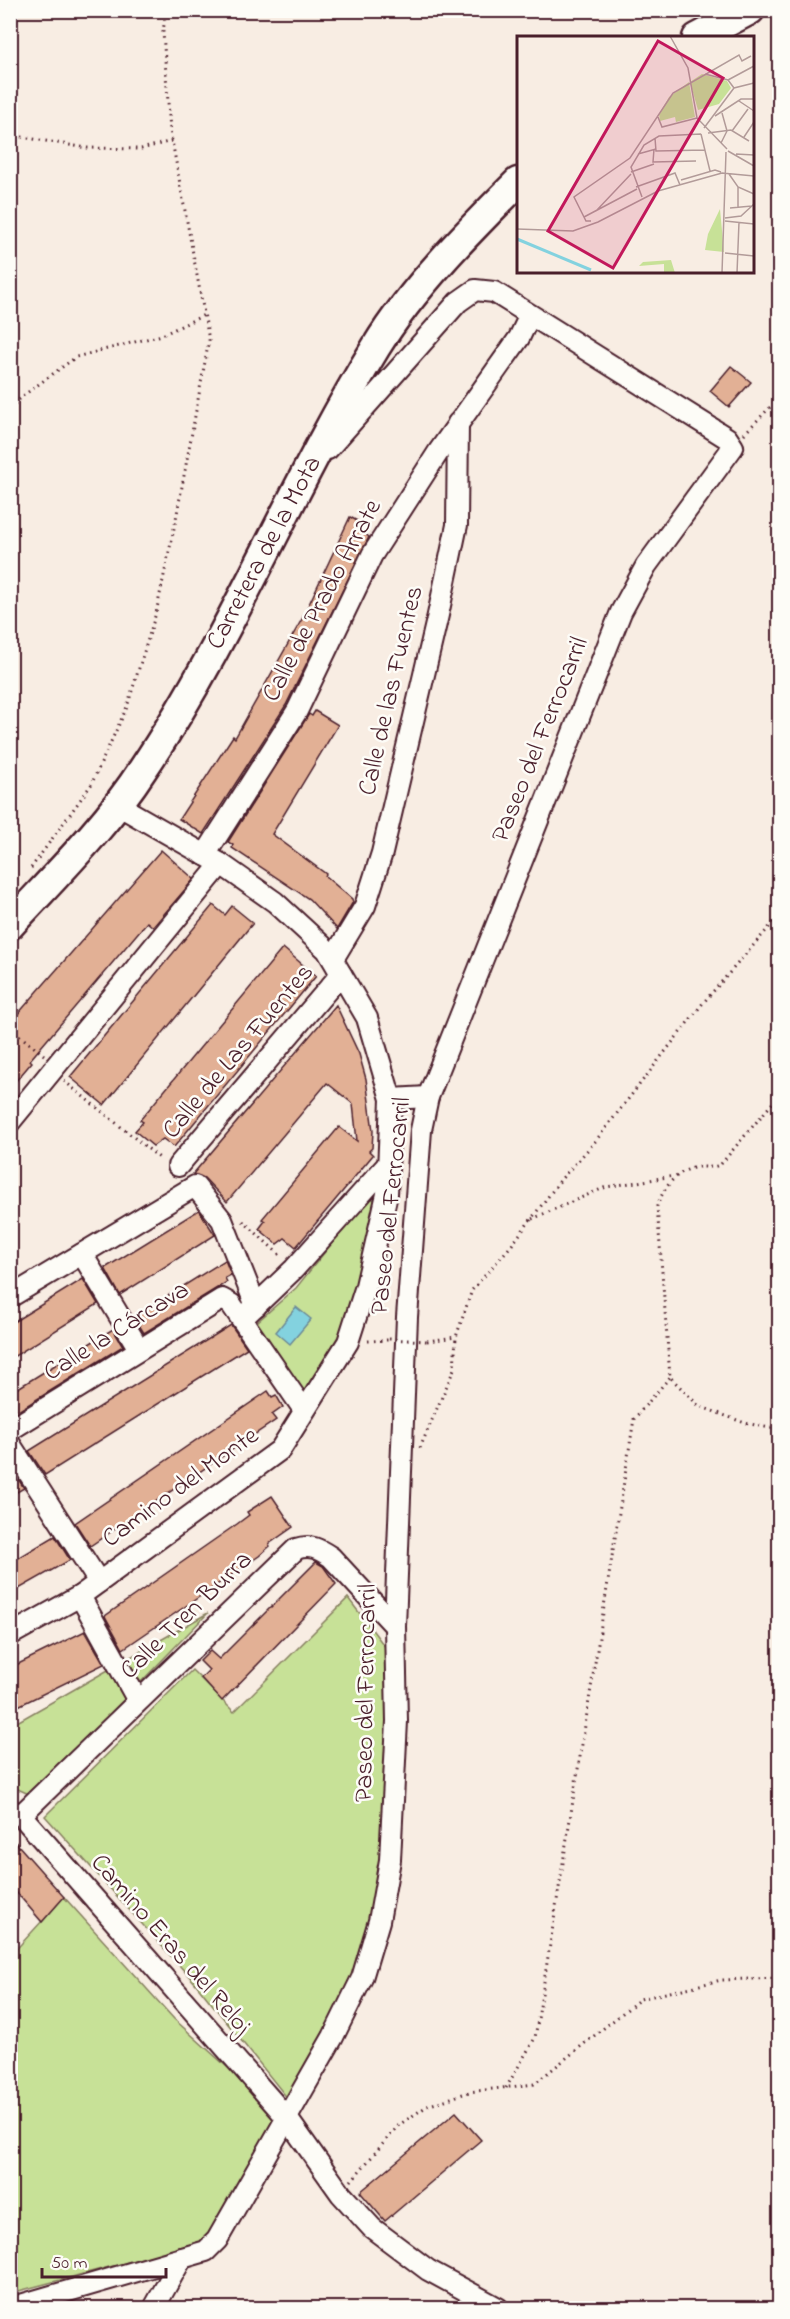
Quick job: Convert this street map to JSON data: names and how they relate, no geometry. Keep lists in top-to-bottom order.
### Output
{
  "streets": {
    "main road": ["Carretera de la Mota"],
    "street": [
      "Calle de Prado Arrate",
      "Calle de las Fuentes",
      "Paseo del Ferrocarril",
      "Calle de Las Fuentes",
      "Calle la Cárcava",
      "Camino del Monte",
      "Calle Tren Burra",
      "Camino Eras del Reloj"
    ]
  },
  "crossings": [
    ["Carretera de la Mota", "Camino del Monte"],
    ["Calle de Prado Arrate", "Calle de las Fuentes"],
    ["Calle de Prado Arrate", "Camino del Monte"],
    ["Calle de las Fuentes", "Calle de Las Fuentes"],
    ["Calle de las Fuentes", "Camino del Monte"],
    ["Paseo del Ferrocarril", "Calle Tren Burra"],
    ["Paseo del Ferrocarril", "Camino Eras del Reloj"],
    ["Calle de Las Fuentes", "Camino del Monte"],
    ["Calle Tren Burra", "Camino Eras del Reloj"]
  ],
  "scale_bar": "50 m"
}
